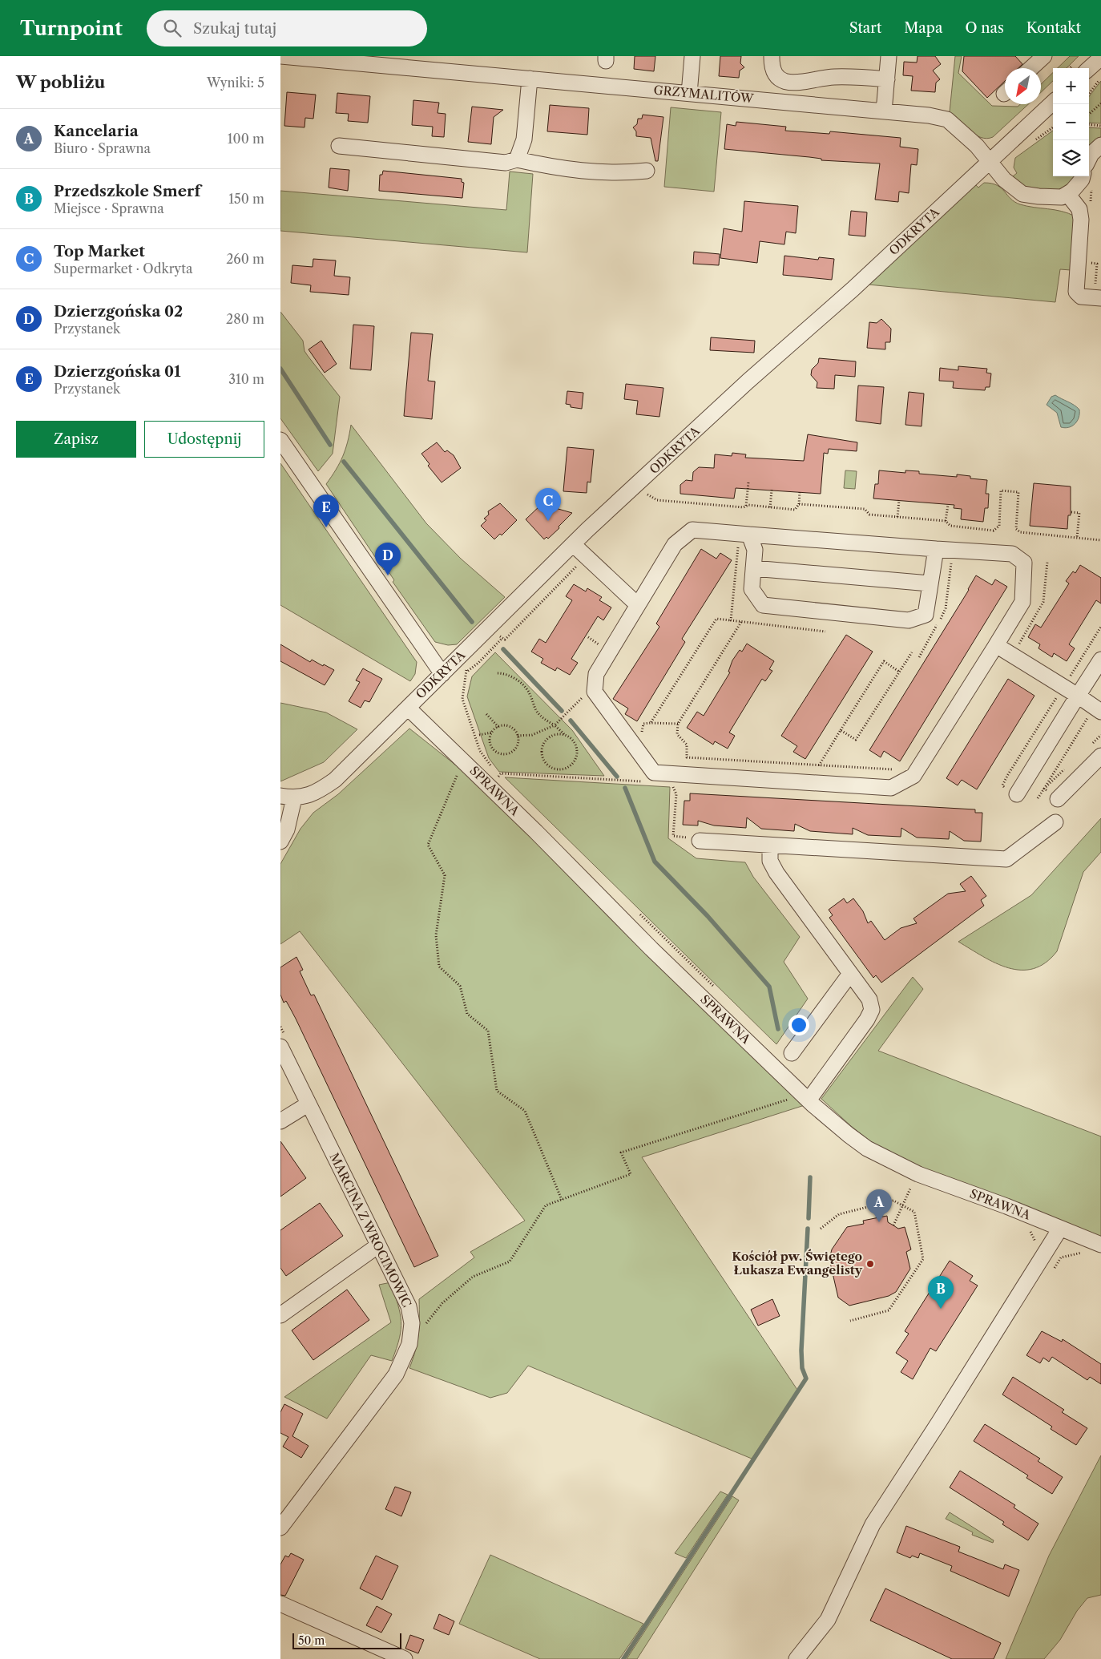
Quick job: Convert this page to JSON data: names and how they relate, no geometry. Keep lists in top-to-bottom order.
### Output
{
  "streets": {
    "street": [
      "GRZYMALITÓW",
      "ODKRYTA",
      "SPRAWNA",
      "MARCINA Z WROCIMOWIC"
    ]
  },
  "crossings": [
    ["GRZYMALITÓW", "ODKRYTA"],
    ["ODKRYTA", "SPRAWNA"]
  ],
  "places": ["Kościół pw. Świętego Łukasza Ewangelisty"],
  "scale_bar": "50 m",
  "north": "bottom left",
  "page": {
    "header": "Turnpoint",
    "search": "Szukaj tutaj",
    "nav": [
      "Start",
      "Mapa",
      "O nas",
      "Kontakt"
    ],
    "heading": ["W pobliżu", "Wyniki: 5"],
    "map_buttons": ["+", "−"],
    "list": [
      {
        "mark": "A",
        "name": "Kancelaria",
        "note": "Biuro · Sprawna",
        "value": "100 m"
      },
      {
        "mark": "B",
        "name": "Przedszkole Smerf",
        "note": "Miejsce · Sprawna",
        "value": "150 m"
      },
      {
        "mark": "C",
        "name": "Top Market",
        "note": "Supermarket · Odkryta",
        "value": "260 m"
      },
      {
        "mark": "D",
        "name": "Dzierzgońska 02",
        "note": "Przystanek",
        "value": "280 m"
      },
      {
        "mark": "E",
        "name": "Dzierzgońska 01",
        "note": "Przystanek",
        "value": "310 m"
      }
    ],
    "buttons": ["Zapisz", "Udostępnij"],
    "pins": [
      "C",
      "E",
      "D",
      "A",
      "B"
    ],
    "scale": "50 m"
  }
}
